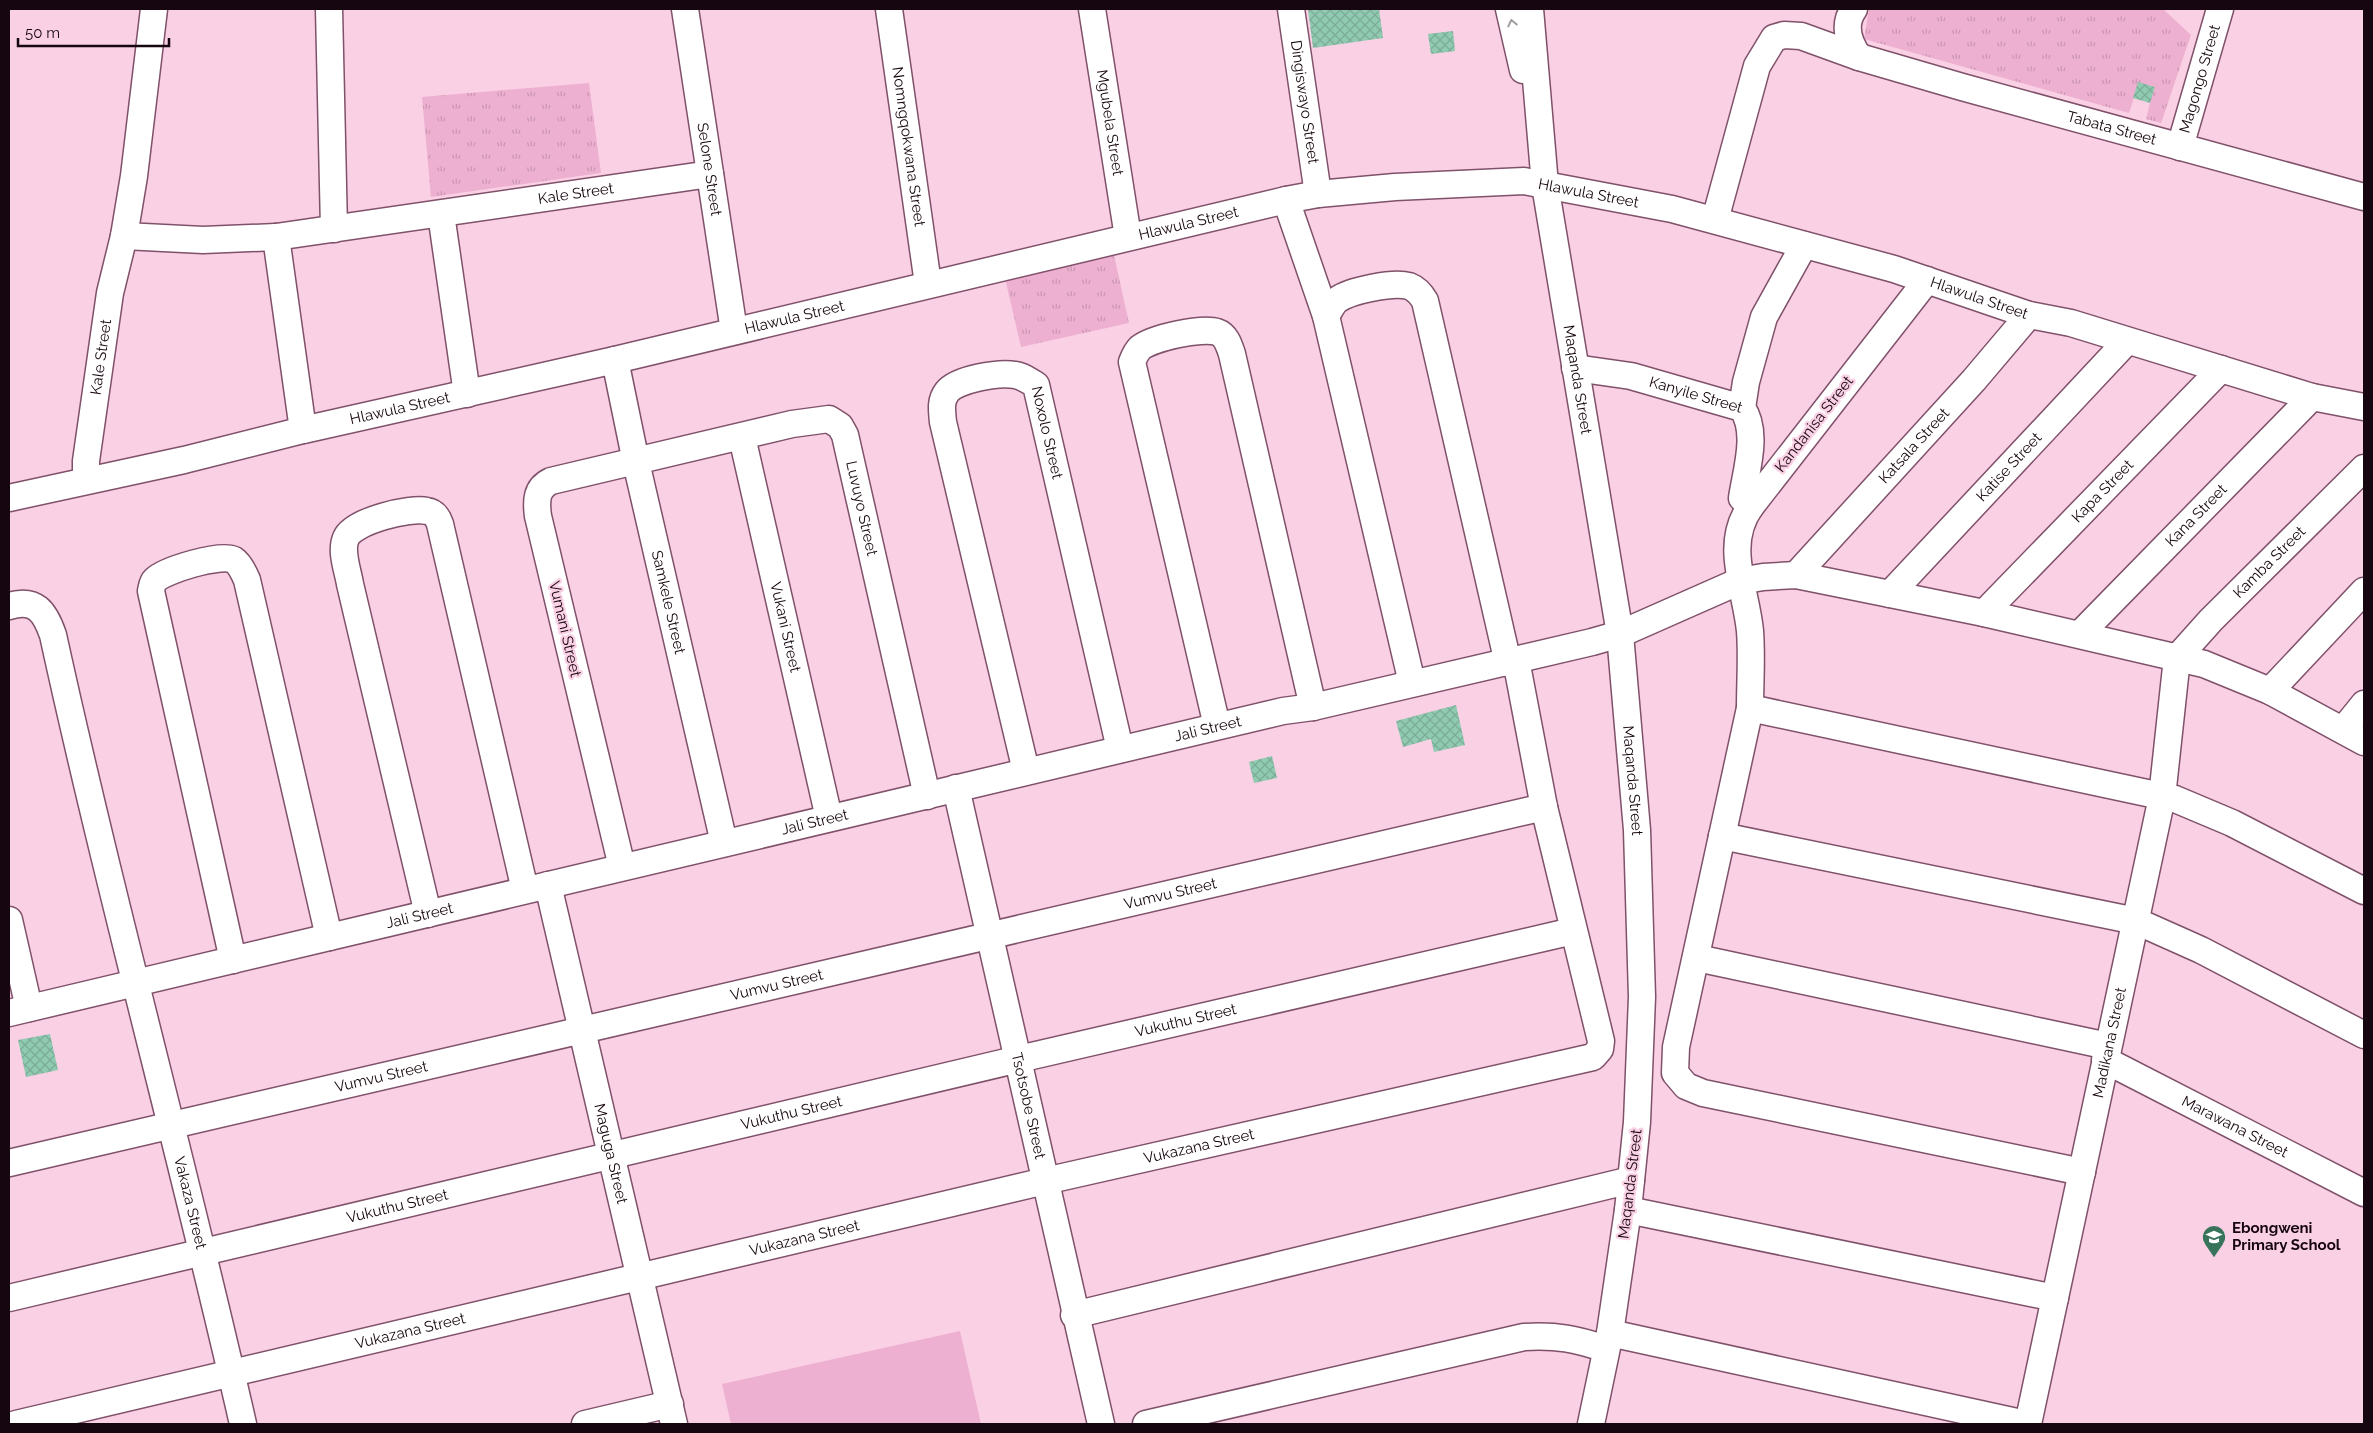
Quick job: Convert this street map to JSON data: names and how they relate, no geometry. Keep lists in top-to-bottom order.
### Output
{
  "streets": {
    "street": [
      "Magongo Street",
      "Dingiswayo Street",
      "Mgubela Street",
      "Tabata Street",
      "Nomngqokwana Street",
      "Selone Street",
      "Hlawula Street",
      "Kale Street",
      "Maqanda Street",
      "Kanyile Street",
      "Kandanisa Street",
      "Noxolo Street",
      "Katsala Street",
      "Katise Street",
      "Kapa Street",
      "Luvuyo Street",
      "Kana Street",
      "Kamba Street",
      "Samkele Street",
      "Vukani Street",
      "Vumani Street",
      "Jali Street",
      "Vumvu Street",
      "Vukuthu Street",
      "Madikana Street",
      "Tsotsobe Street",
      "Marawana Street",
      "Vukazana Street",
      "Maguga Street",
      "Vakaza Street"
    ]
  },
  "crossings": [
    ["Magongo Street", "Tabata Street"],
    ["Dingiswayo Street", "Hlawula Street"],
    ["Mgubela Street", "Hlawula Street"],
    ["Tabata Street", "Hlawula Street"],
    ["Nomngqokwana Street", "Hlawula Street"],
    ["Selone Street", "Hlawula Street"],
    ["Selone Street", "Kale Street"],
    ["Hlawula Street", "Kale Street"],
    ["Hlawula Street", "Maqanda Street"],
    ["Hlawula Street", "Kandanisa Street"],
    ["Hlawula Street", "Katsala Street"],
    ["Hlawula Street", "Katise Street"],
    ["Hlawula Street", "Kapa Street"],
    ["Hlawula Street", "Kana Street"],
    ["Hlawula Street", "Samkele Street"],
    ["Maqanda Street", "Kanyile Street"],
    ["Maqanda Street", "Jali Street"],
    ["Kanyile Street", "Kandanisa Street"],
    ["Kandanisa Street", "Jali Street"],
    ["Kandanisa Street", "Madikana Street"],
    ["Kandanisa Street", "Marawana Street"],
    ["Noxolo Street", "Jali Street"],
    ["Katsala Street", "Jali Street"],
    ["Katise Street", "Jali Street"],
    ["Kapa Street", "Jali Street"],
    ["Luvuyo Street", "Samkele Street"],
    ["Luvuyo Street", "Vukani Street"],
    ["Luvuyo Street", "Vumani Street"],
    ["Luvuyo Street", "Jali Street"],
    ["Kana Street", "Jali Street"],
    ["Kamba Street", "Jali Street"],
    ["Kamba Street", "Madikana Street"],
    ["Samkele Street", "Vumani Street"],
    ["Samkele Street", "Jali Street"],
    ["Vukani Street", "Jali Street"],
    ["Vumani Street", "Jali Street"],
    ["Jali Street", "Madikana Street"],
    ["Jali Street", "Tsotsobe Street"],
    ["Jali Street", "Maguga Street"],
    ["Jali Street", "Vakaza Street"],
    ["Vumvu Street", "Tsotsobe Street"],
    ["Vumvu Street", "Maguga Street"],
    ["Vumvu Street", "Vakaza Street"],
    ["Vukuthu Street", "Tsotsobe Street"],
    ["Vukuthu Street", "Vukazana Street"],
    ["Vukuthu Street", "Maguga Street"],
    ["Vukuthu Street", "Vakaza Street"],
    ["Madikana Street", "Marawana Street"],
    ["Tsotsobe Street", "Vukazana Street"],
    ["Vukazana Street", "Maguga Street"],
    ["Vukazana Street", "Vakaza Street"]
  ],
  "places": {
    "school or university": ["Ebongweni Primary School"]
  },
  "scale_bar": "50 m"
}
